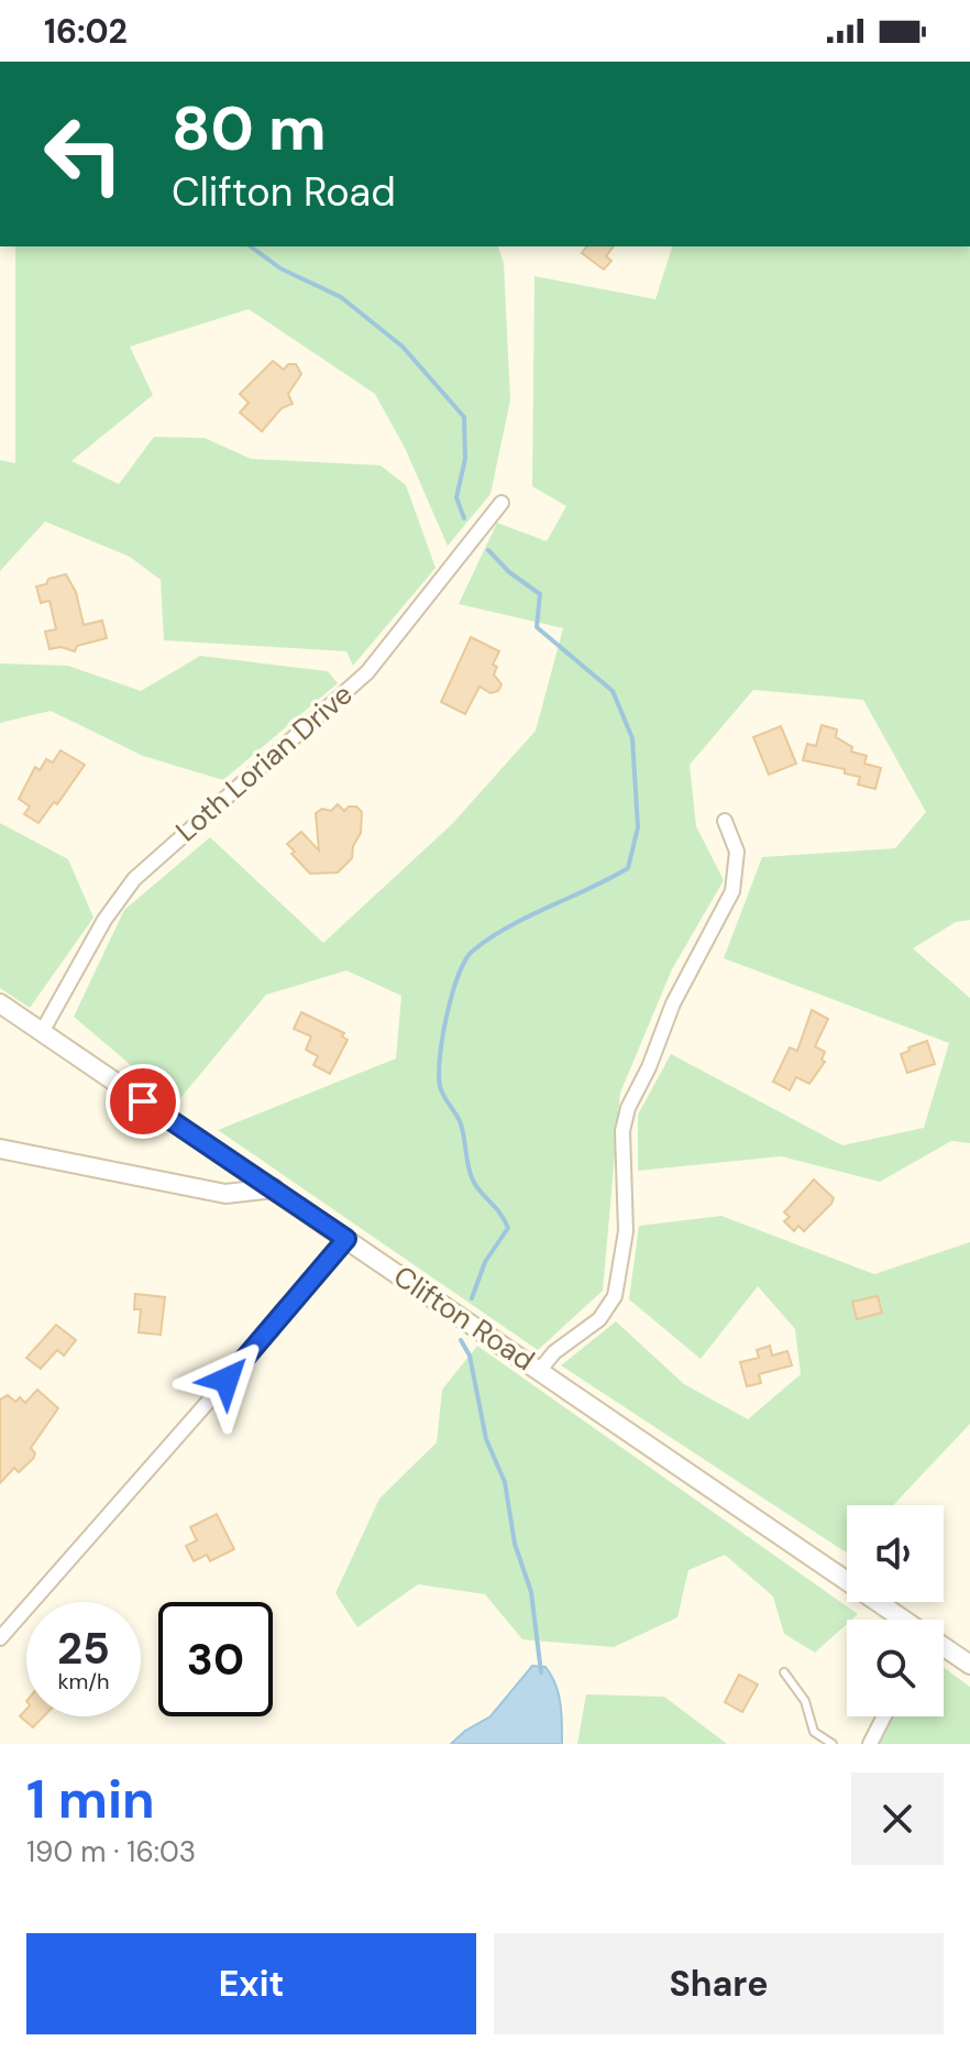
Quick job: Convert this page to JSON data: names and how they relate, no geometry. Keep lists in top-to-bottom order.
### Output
{
  "streets": {
    "main road": ["Clifton Road"],
    "street": ["Loth Lorian Drive"]
  },
  "crossings": [
    ["Loth Lorian Drive", "Clifton Road"]
  ],
  "page": {
    "status": "16:02",
    "turn": ["80 m", "Clifton Road"],
    "speed": "25 km/h",
    "limit": "30",
    "heading": ["1 min", "190 m · 16:03"],
    "buttons": ["Exit", "Share"]
  }
}
